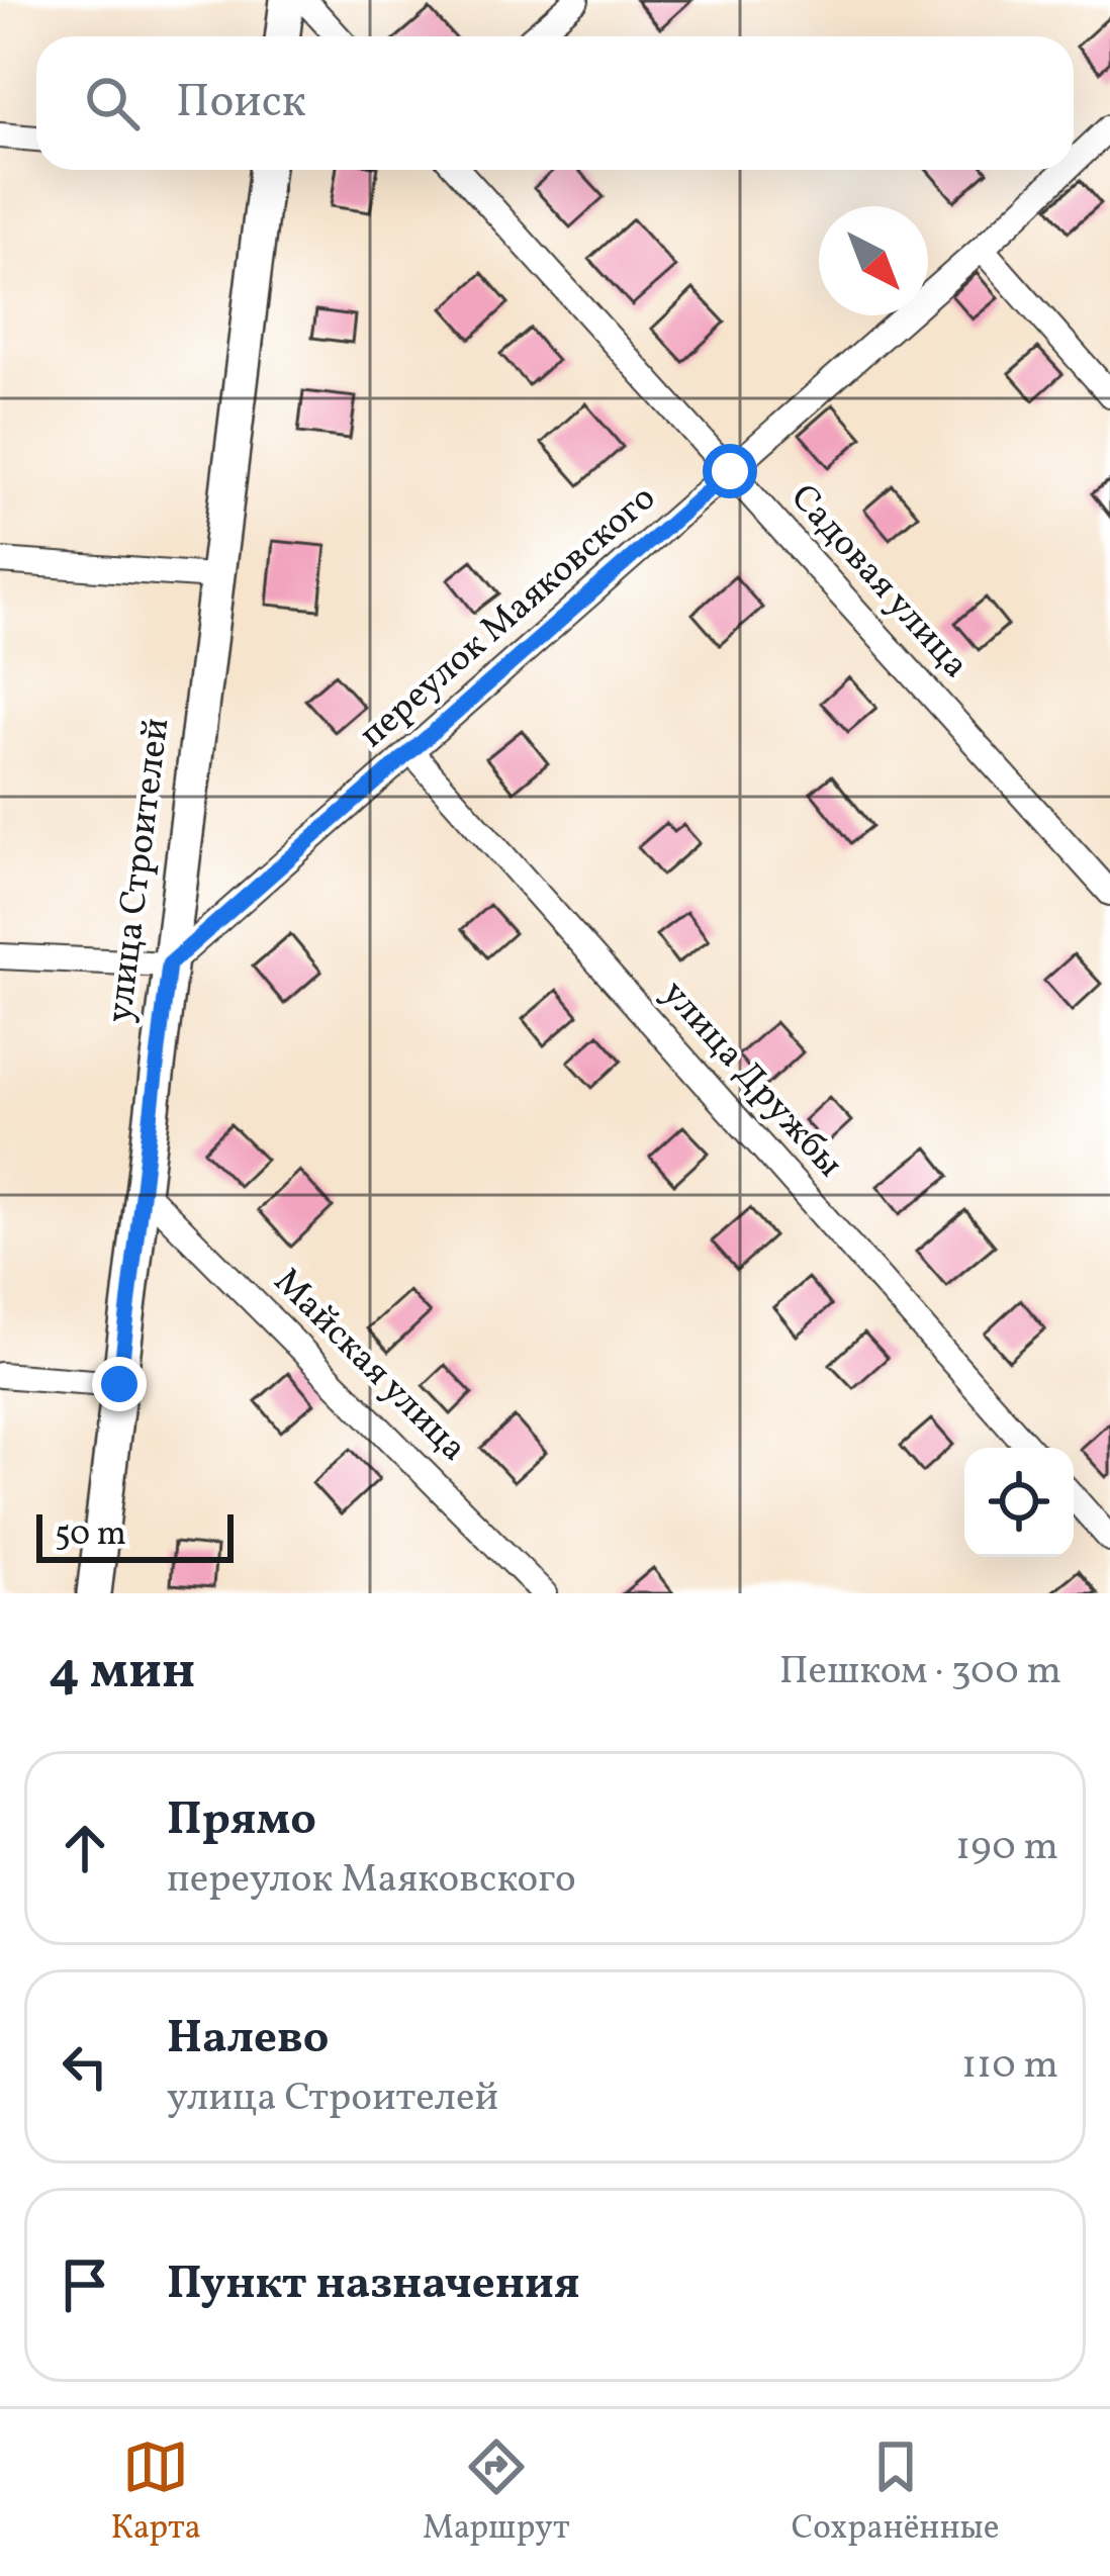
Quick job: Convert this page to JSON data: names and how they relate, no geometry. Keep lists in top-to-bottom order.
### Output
{
  "streets": {
    "street": [
      "Садовая улица",
      "переулок Маяковского",
      "улица Строителей",
      "улица Дружбы",
      "Майская улица"
    ]
  },
  "crossings": [
    ["Садовая улица", "переулок Маяковского"],
    ["переулок Маяковского", "улица Строителей"],
    ["переулок Маяковского", "улица Дружбы"],
    ["улица Строителей", "Майская улица"]
  ],
  "scale_bar": "50 m",
  "north": "bottom right",
  "page": {
    "search": "Поиск",
    "scale": "50 m",
    "heading": ["4 мин", "Пешком · 300 m"],
    "list": [
      ["Прямо", "переулок Маяковского", "190 m"],
      ["Налево", "улица Строителей", "110 m"],
      "Пункт назначения"
    ],
    "nav": ["Карта", "Маршрут", "Сохранённые"]
  }
}
